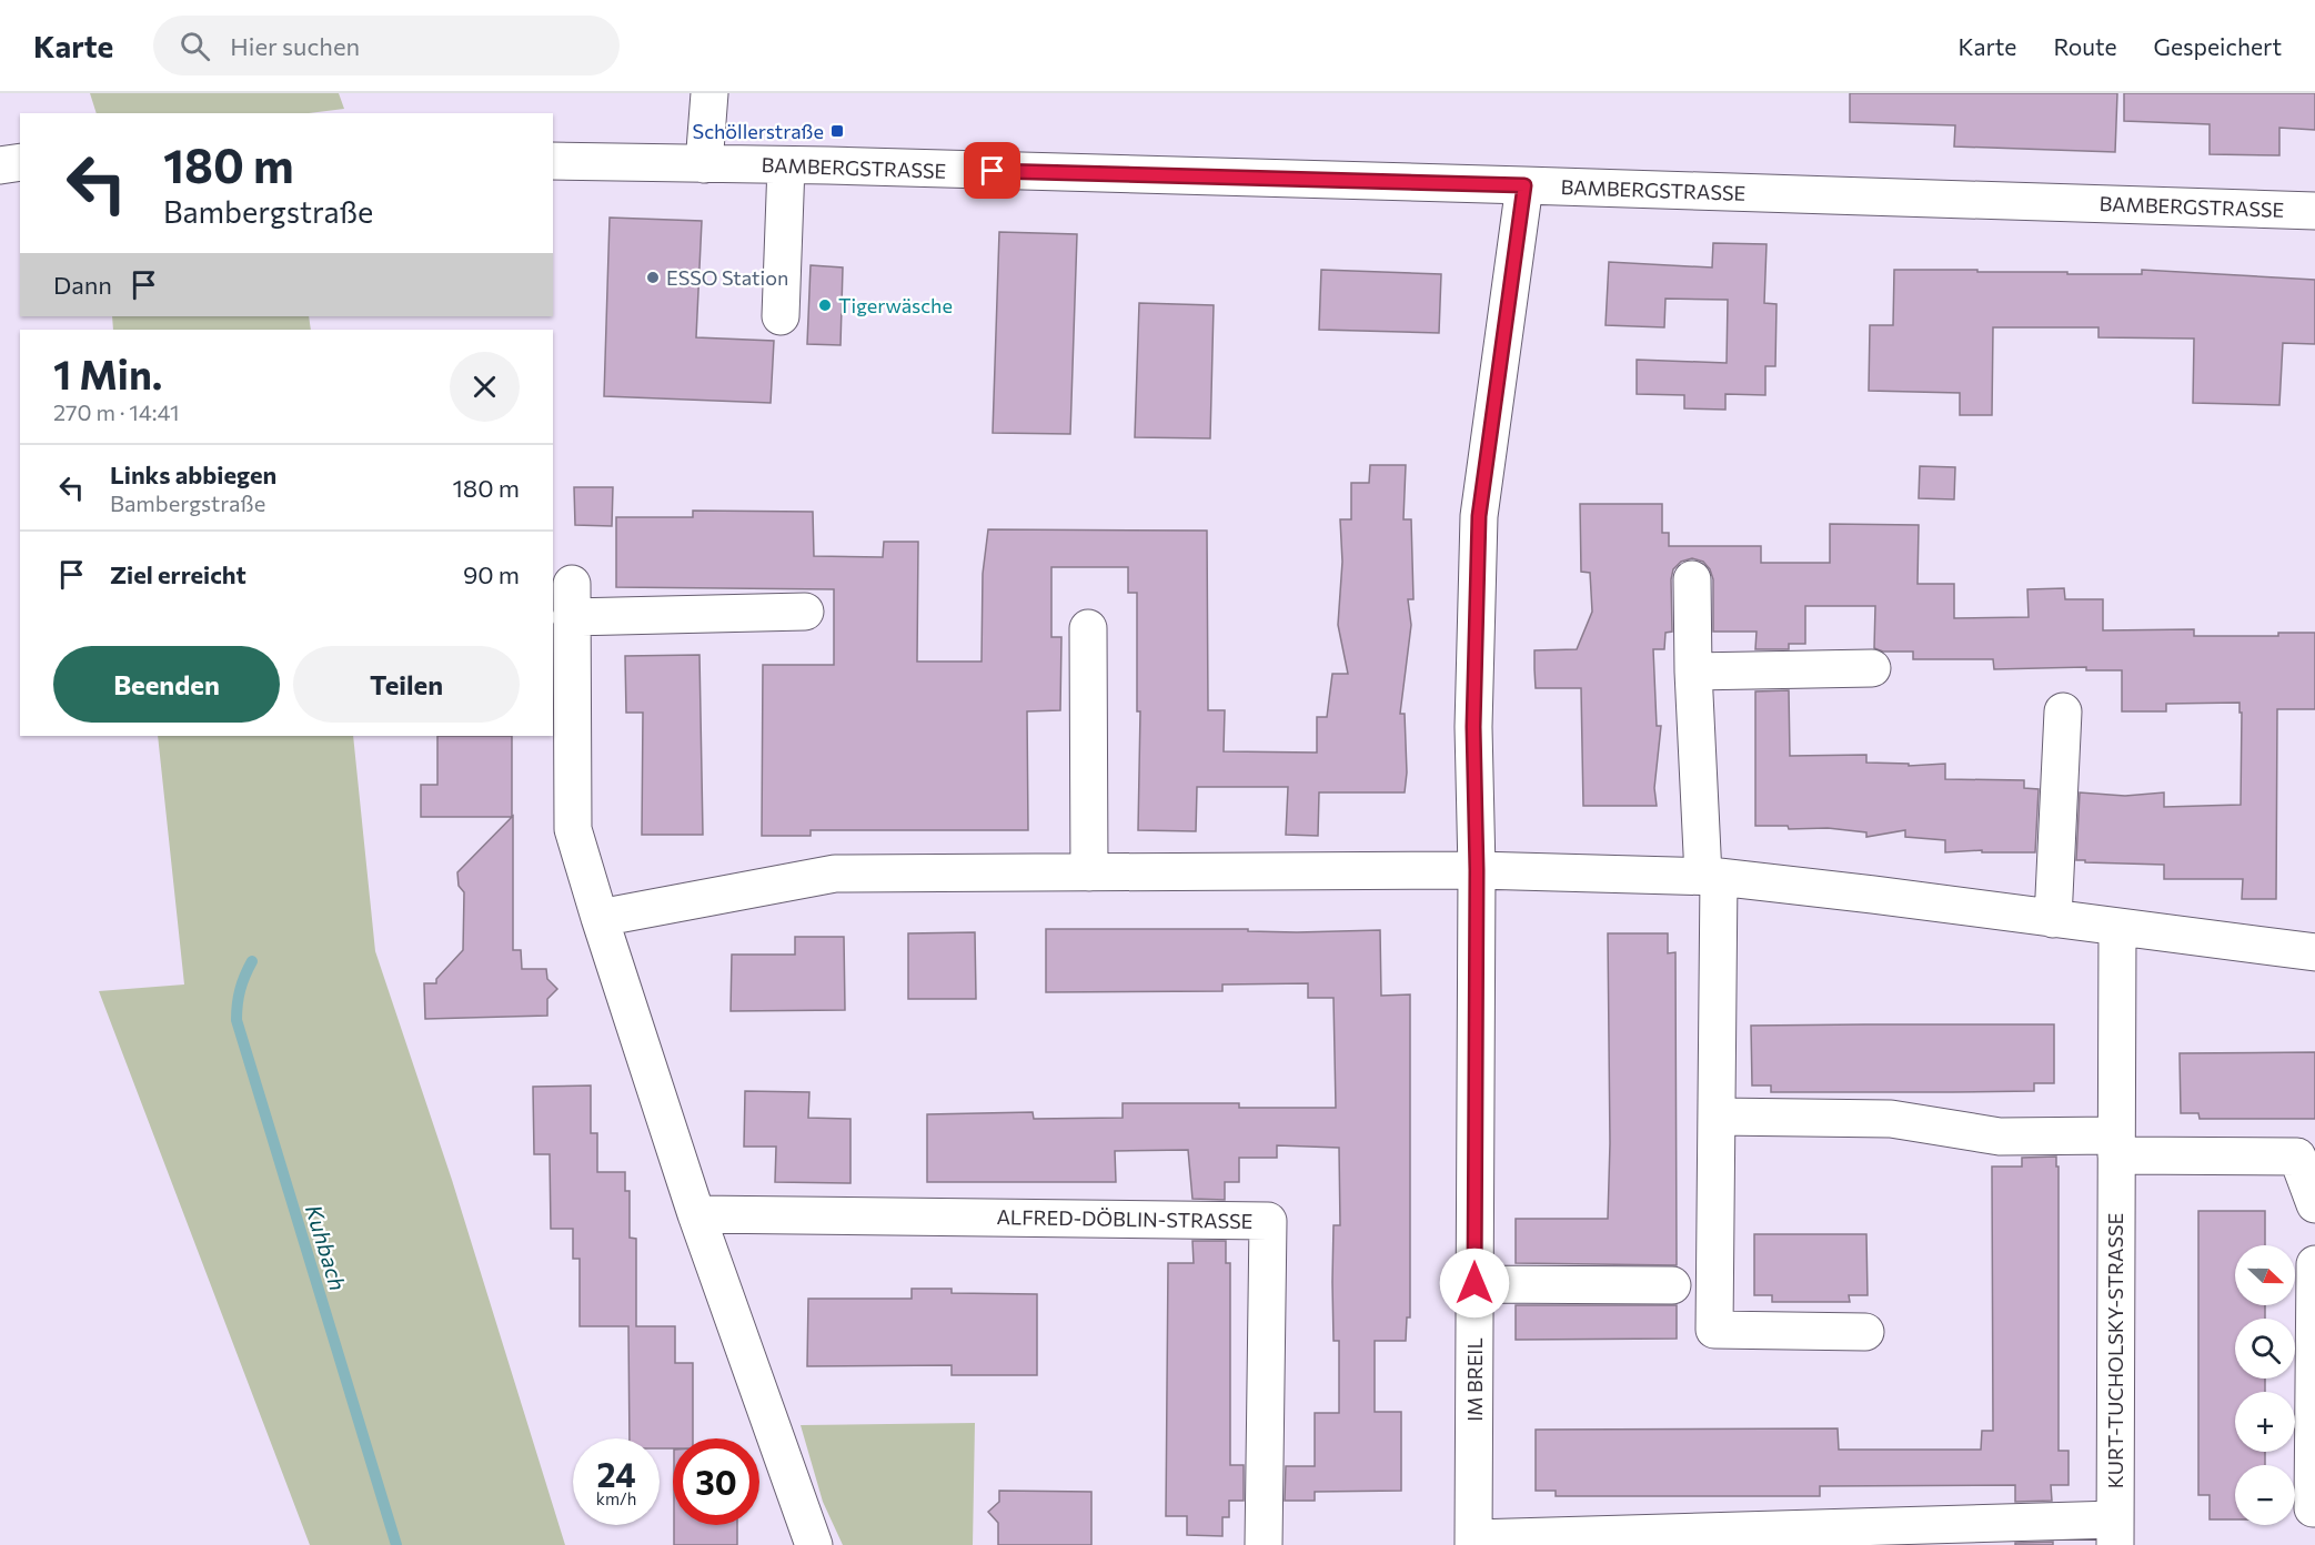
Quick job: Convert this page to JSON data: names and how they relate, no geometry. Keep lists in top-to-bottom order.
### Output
{
  "streets": {
    "street": [
      "BAMBERGSTRASSE",
      "ALFRED-DÖBLIN-STRASSE",
      "KURT-TUCHOLSKY-STRASSE",
      "IM BREIL"
    ]
  },
  "crossings": [
    ["BAMBERGSTRASSE", "IM BREIL"],
    ["KURT-TUCHOLSKY-STRASSE", "IM BREIL"]
  ],
  "water": ["Kuhbach"],
  "places": {
    "transit": ["Schöllerstraße"],
    "other": ["ESSO Station", "Tigerwäsche"]
  },
  "north": "right",
  "page": {
    "header": "Karte",
    "search": "Hier suchen",
    "nav": ["Karte", "Route", "Gespeichert"],
    "turn": ["180 m", "Bambergstraße"],
    "then": "Dann",
    "heading": ["1 Min.", "270 m · 14:41"],
    "list": [
      {
        "name": "Links abbiegen",
        "note": "Bambergstraße",
        "value": "180 m"
      },
      {
        "name": "Ziel erreicht",
        "value": "90 m"
      }
    ],
    "buttons": ["Beenden", "Teilen"],
    "map_buttons": ["+", "−"],
    "speed": "24 km/h",
    "limit": "30"
  }
}
